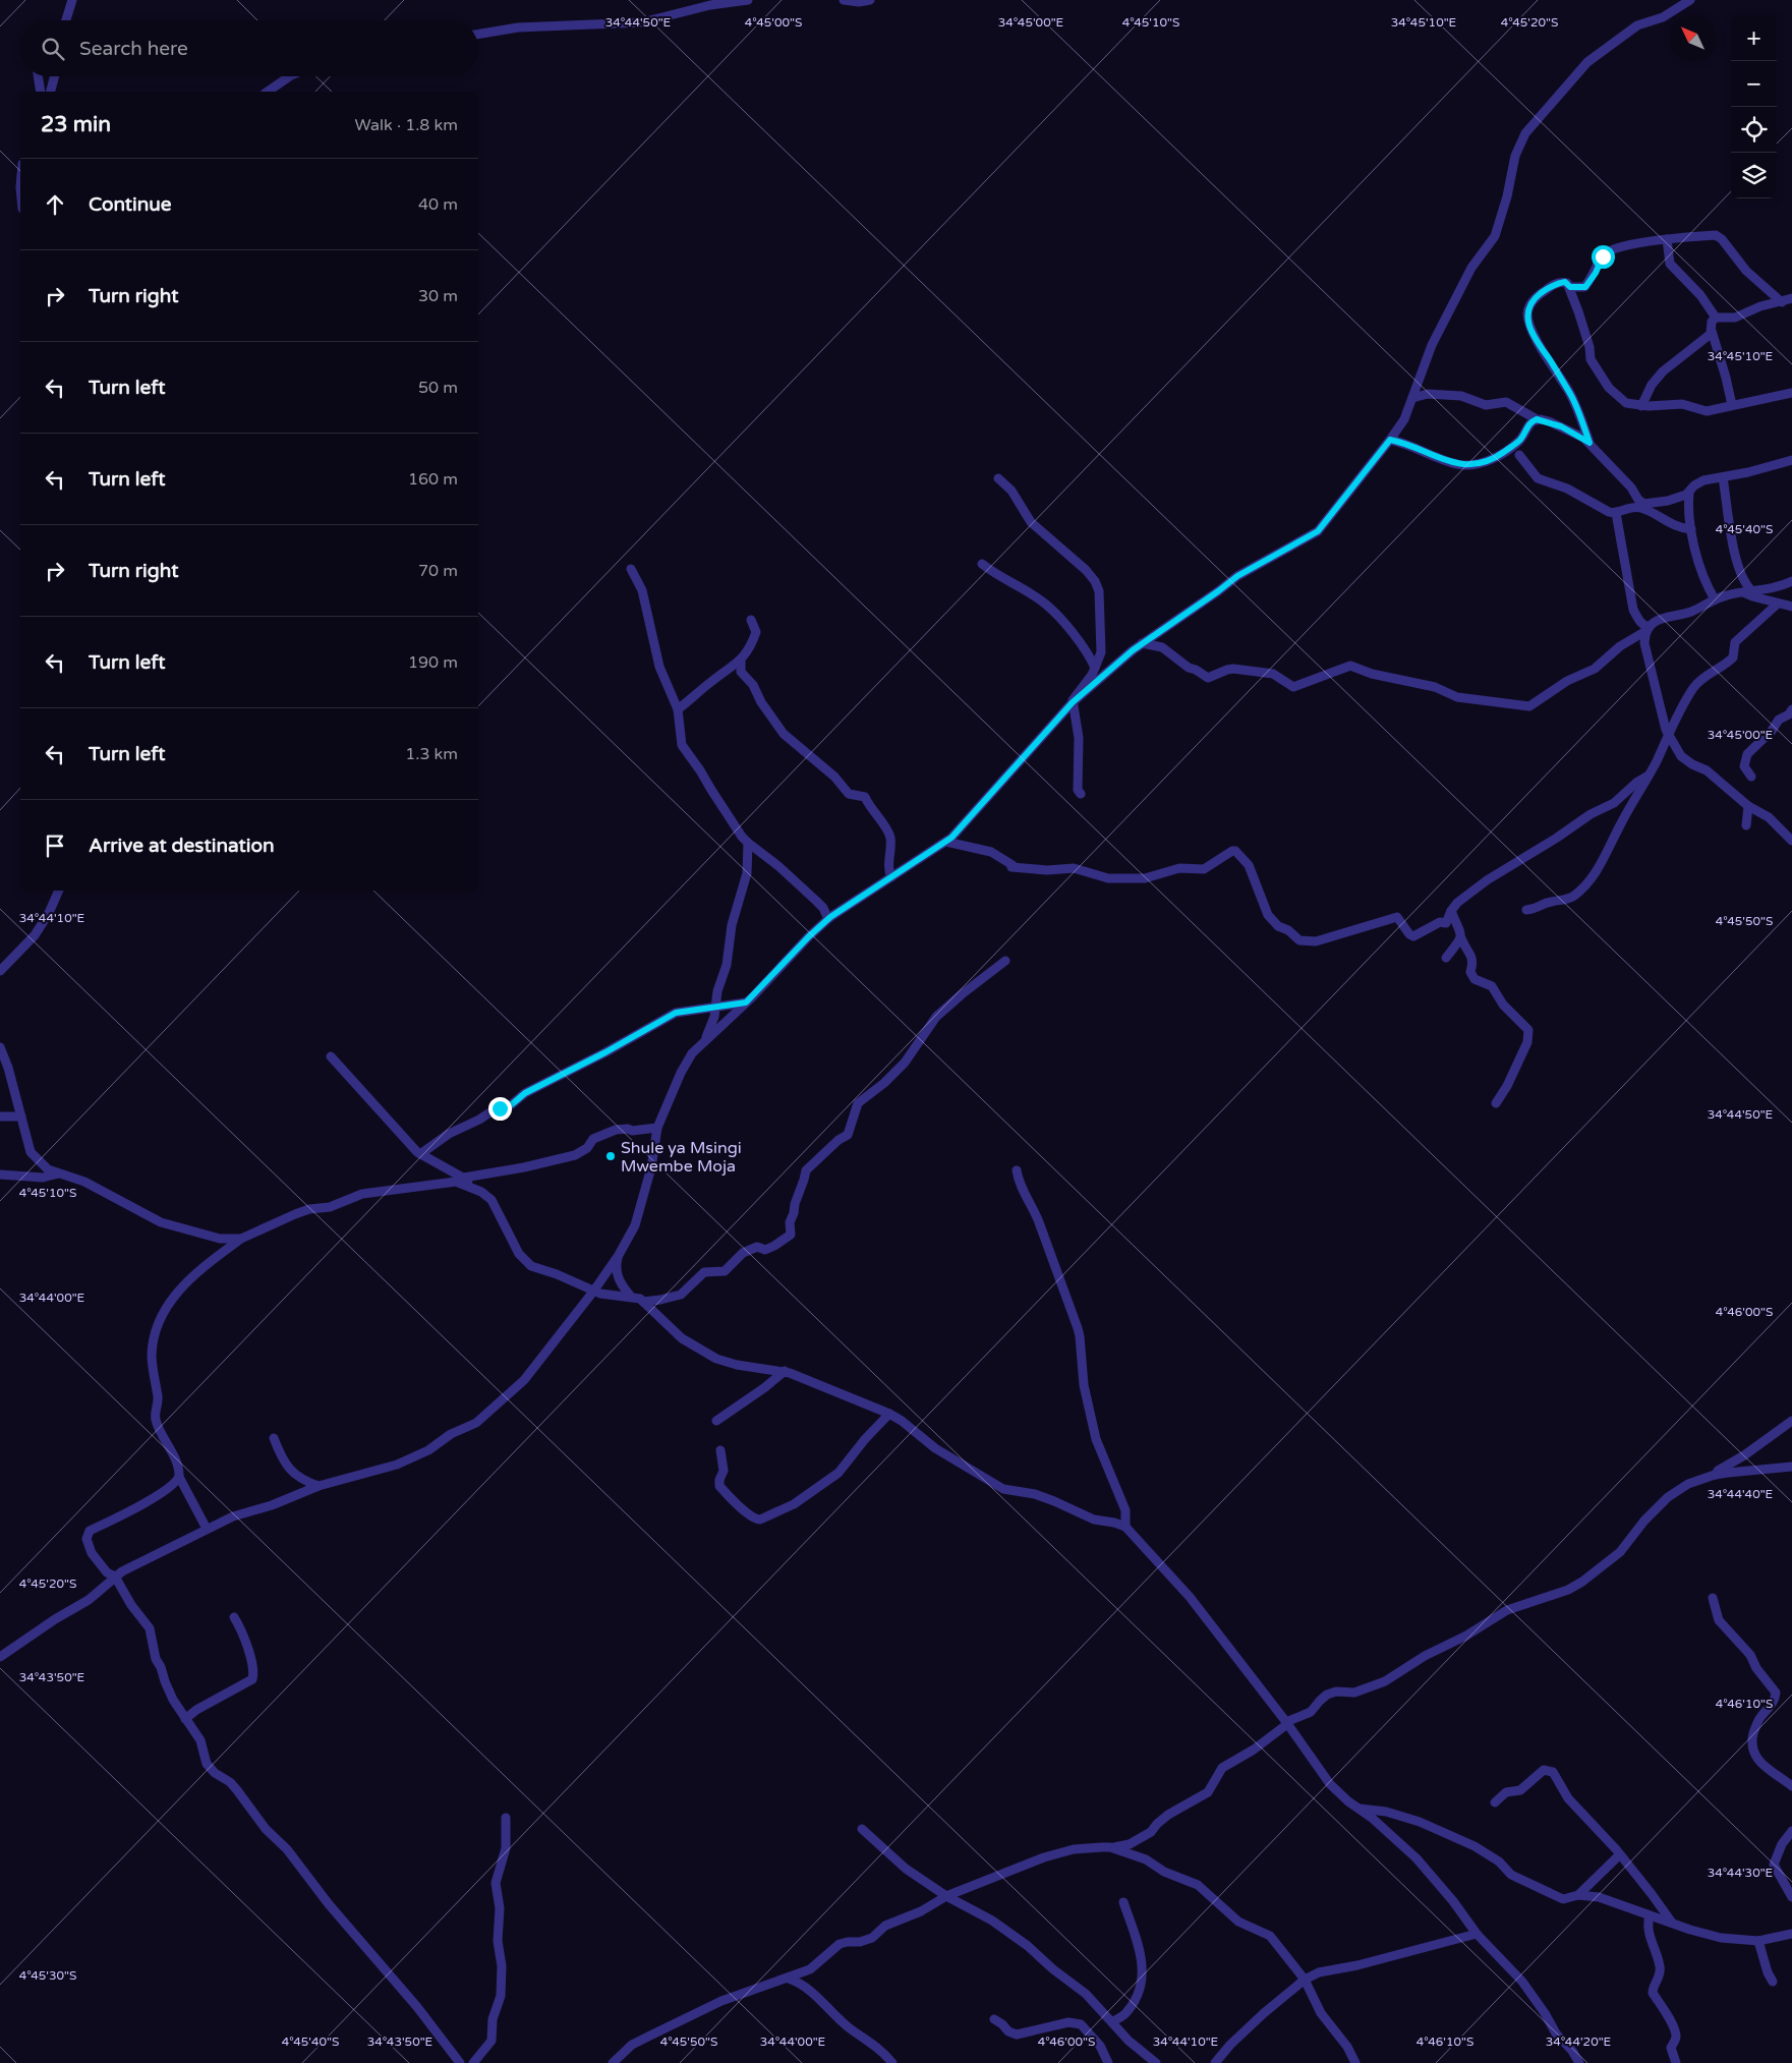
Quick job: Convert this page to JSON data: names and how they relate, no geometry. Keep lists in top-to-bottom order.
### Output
{
  "places": ["Shule ya Msingi Mwembe Moja"],
  "north": "top left",
  "page": {
    "map_buttons": ["+", "−"],
    "search": "Search here",
    "heading": ["23 min", "Walk · 1.8 km"],
    "list": [
      ["Continue", "40 m"],
      ["Turn right", "30 m"],
      ["Turn left", "50 m"],
      ["Turn left", "160 m"],
      ["Turn right", "70 m"],
      ["Turn left", "190 m"],
      ["Turn left", "1.3 km"],
      "Arrive at destination"
    ]
  },
  "coordinates": [
    "34°45'10\"E",
    "34°44'50\"E",
    "34°45'00\"E",
    "4°45'00\"S",
    "4°45'10\"S",
    "4°45'20\"S",
    "4°45'40\"S",
    "34°44'10\"E",
    "4°45'50\"S",
    "34°44'00\"E",
    "4°46'00\"S",
    "34°44'40\"E",
    "34°43'50\"E",
    "4°46'10\"S",
    "34°44'30\"E",
    "4°45'30\"S",
    "34°44'20\"E"
  ]
}
